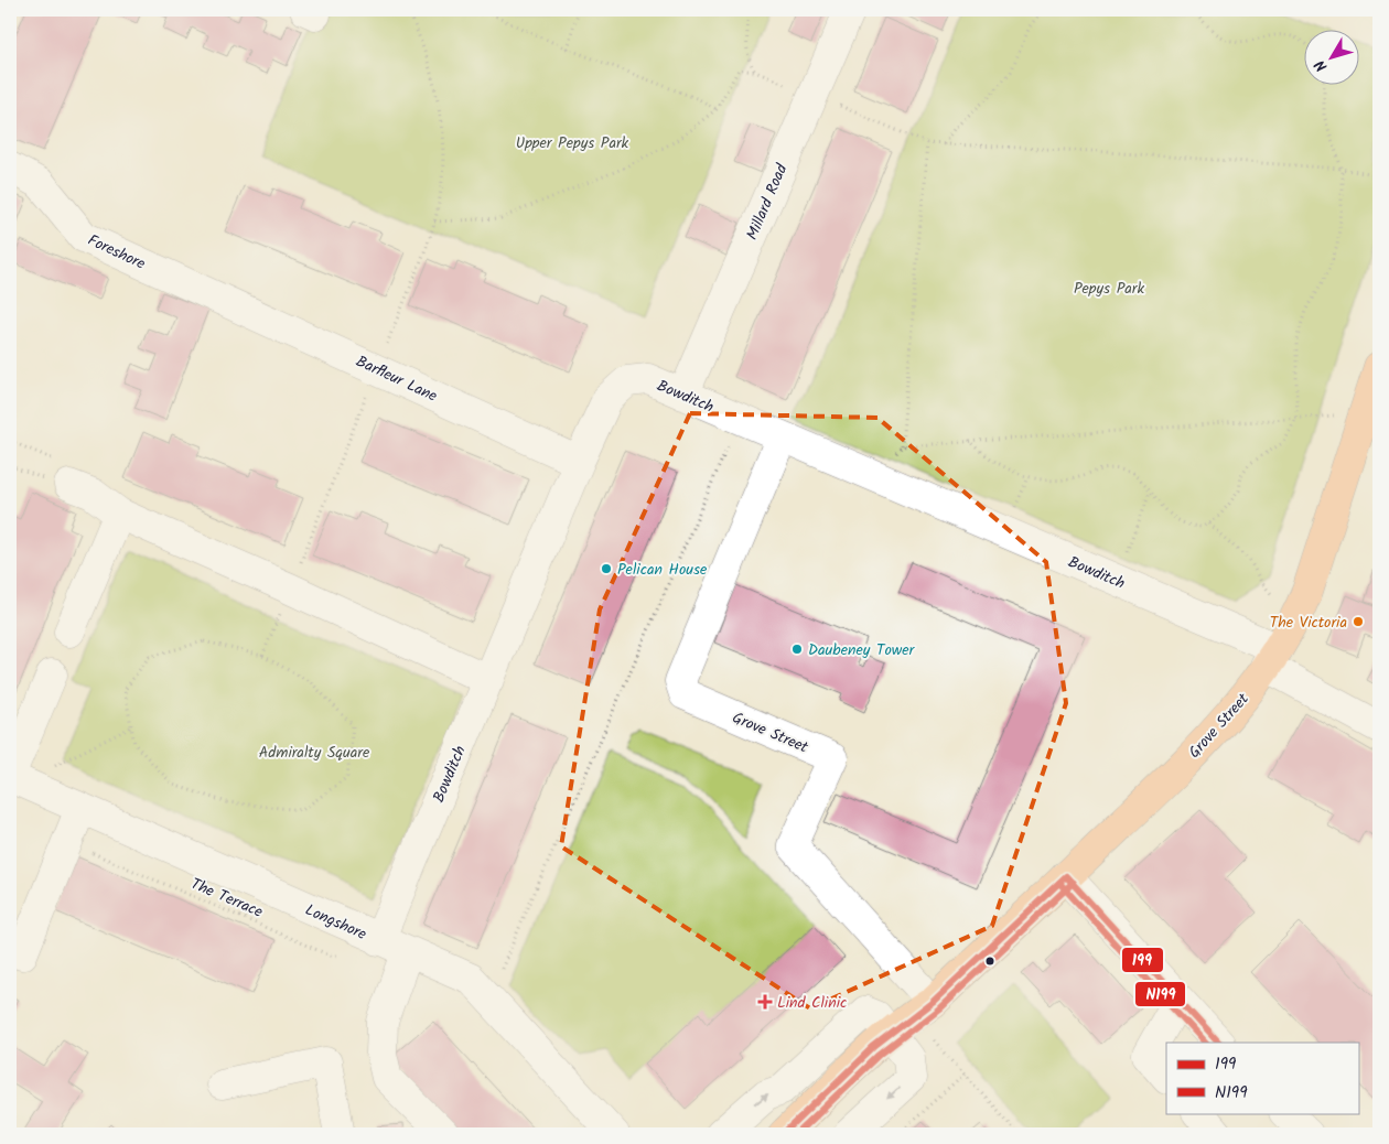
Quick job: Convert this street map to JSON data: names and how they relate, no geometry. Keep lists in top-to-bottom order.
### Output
{
  "streets": {
    "main road": ["Grove Street"],
    "street": [
      "Millard Road",
      "Foreshore",
      "Barfleur Lane",
      "Bowditch",
      "Longshore"
    ],
    "path": ["The Terrace"]
  },
  "crossings": [
    ["Millard Road", "Bowditch"],
    ["Foreshore", "Barfleur Lane"],
    ["Barfleur Lane", "Bowditch"],
    ["Bowditch", "Grove Street"],
    ["Bowditch", "The Terrace"],
    ["Bowditch", "Longshore"],
    ["The Terrace", "Longshore"]
  ],
  "parks": ["Upper Pepys Park", "Pepys Park", "Admiralty Square"],
  "places": {
    "other": ["Pelican House", "The Victoria", "Daubeney Tower"],
    "health": ["Lind Clinic"]
  },
  "lines": ["transit line 199", "transit line N199"],
  "legend": ["199", "N199"],
  "north": "bottom left"
}
